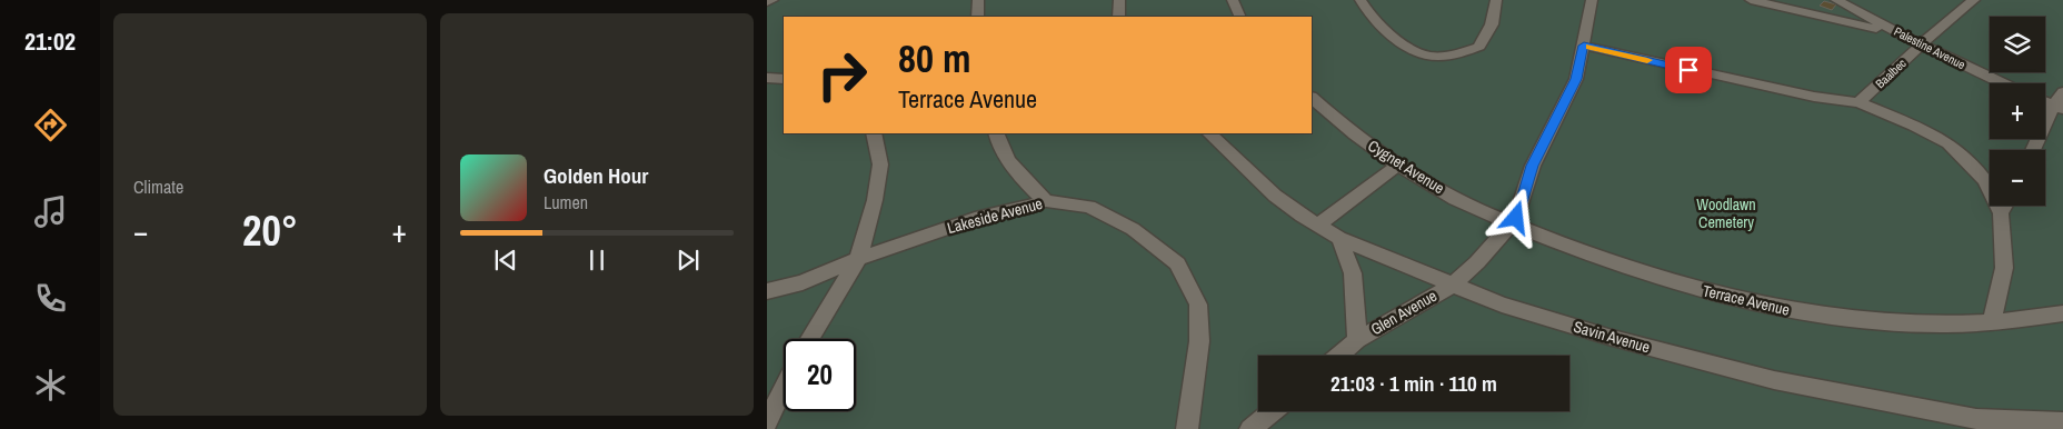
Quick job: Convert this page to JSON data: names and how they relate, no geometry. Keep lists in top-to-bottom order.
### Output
{
  "streets": {
    "lane": [
      "Palestine Avenue",
      "Baalbec",
      "Cygnet Avenue",
      "Lakeside Avenue",
      "Terrace Avenue",
      "Glen Avenue",
      "Savin Avenue"
    ]
  },
  "crossings": [
    ["Palestine Avenue", "Baalbec"],
    ["Cygnet Avenue", "Terrace Avenue"],
    ["Cygnet Avenue", "Glen Avenue"],
    ["Terrace Avenue", "Glen Avenue"],
    ["Glen Avenue", "Savin Avenue"]
  ],
  "parks": ["Woodlawn Cemetery"],
  "page": {
    "tabs": "21:02",
    "tile": "Climate",
    "map_buttons": ["+", "−"],
    "turn": ["80 m", "Terrace Avenue"],
    "song": ["Golden Hour", "Lumen"],
    "heat": ["−", "20°", "+"],
    "limit": "20",
    "trip": "21:03 · 1 min · 110 m"
  }
}
